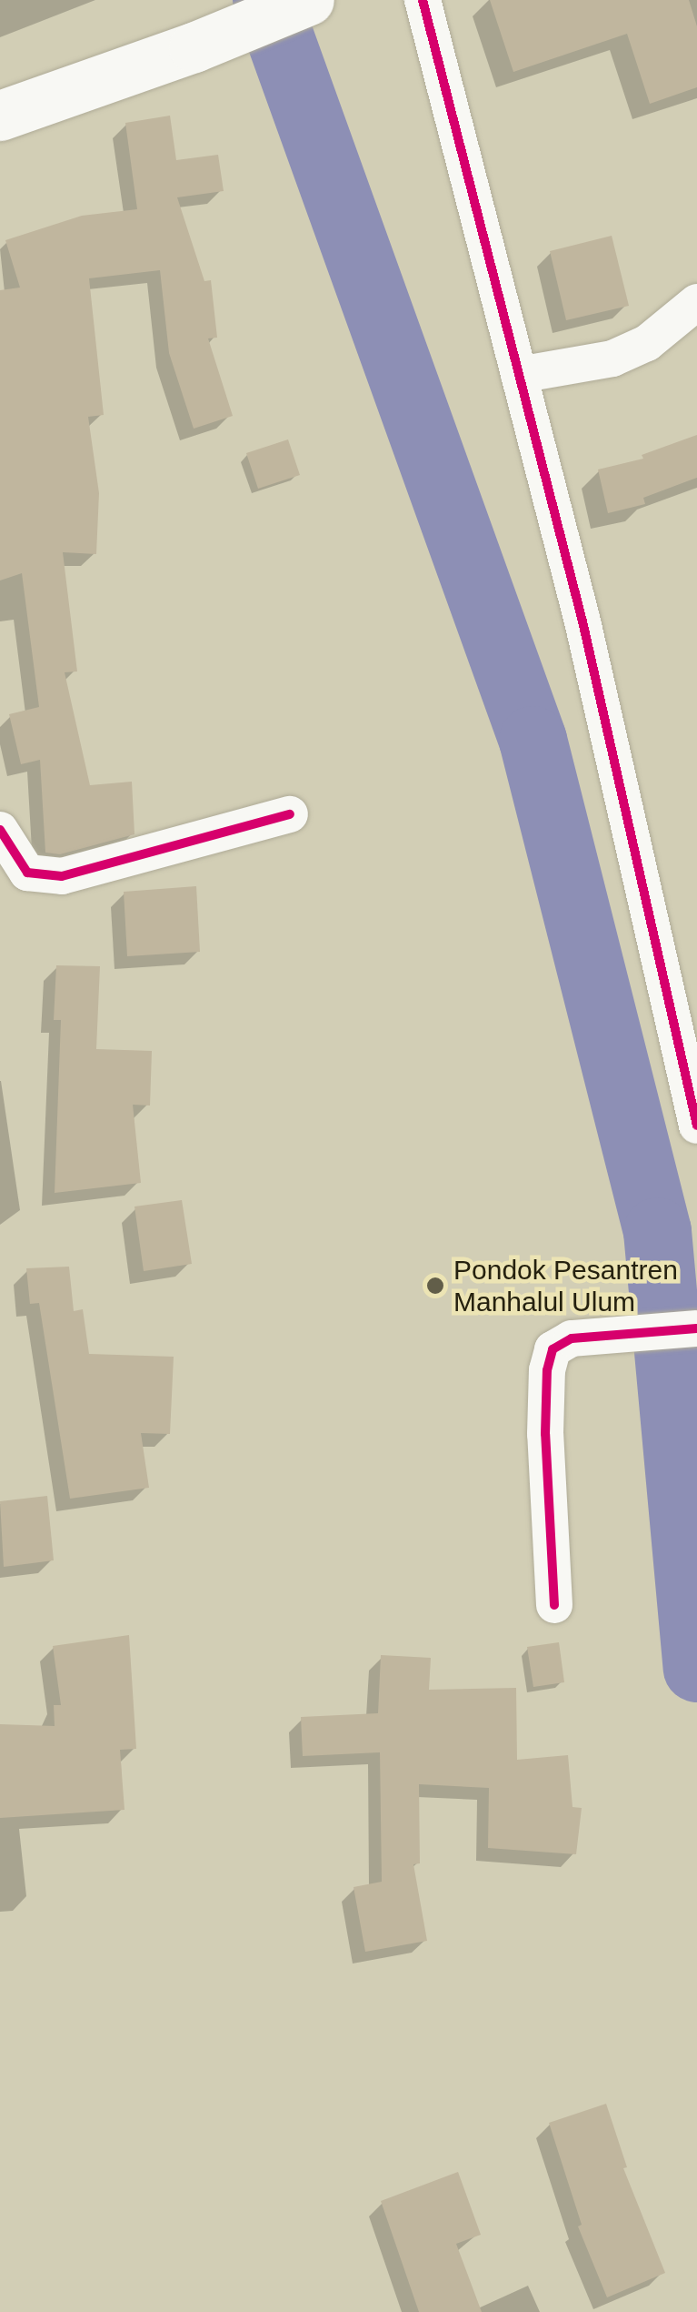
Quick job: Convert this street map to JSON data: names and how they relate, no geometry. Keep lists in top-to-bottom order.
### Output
{
  "places": ["Pondok Pesantren Manhalul Ulum"]
}
